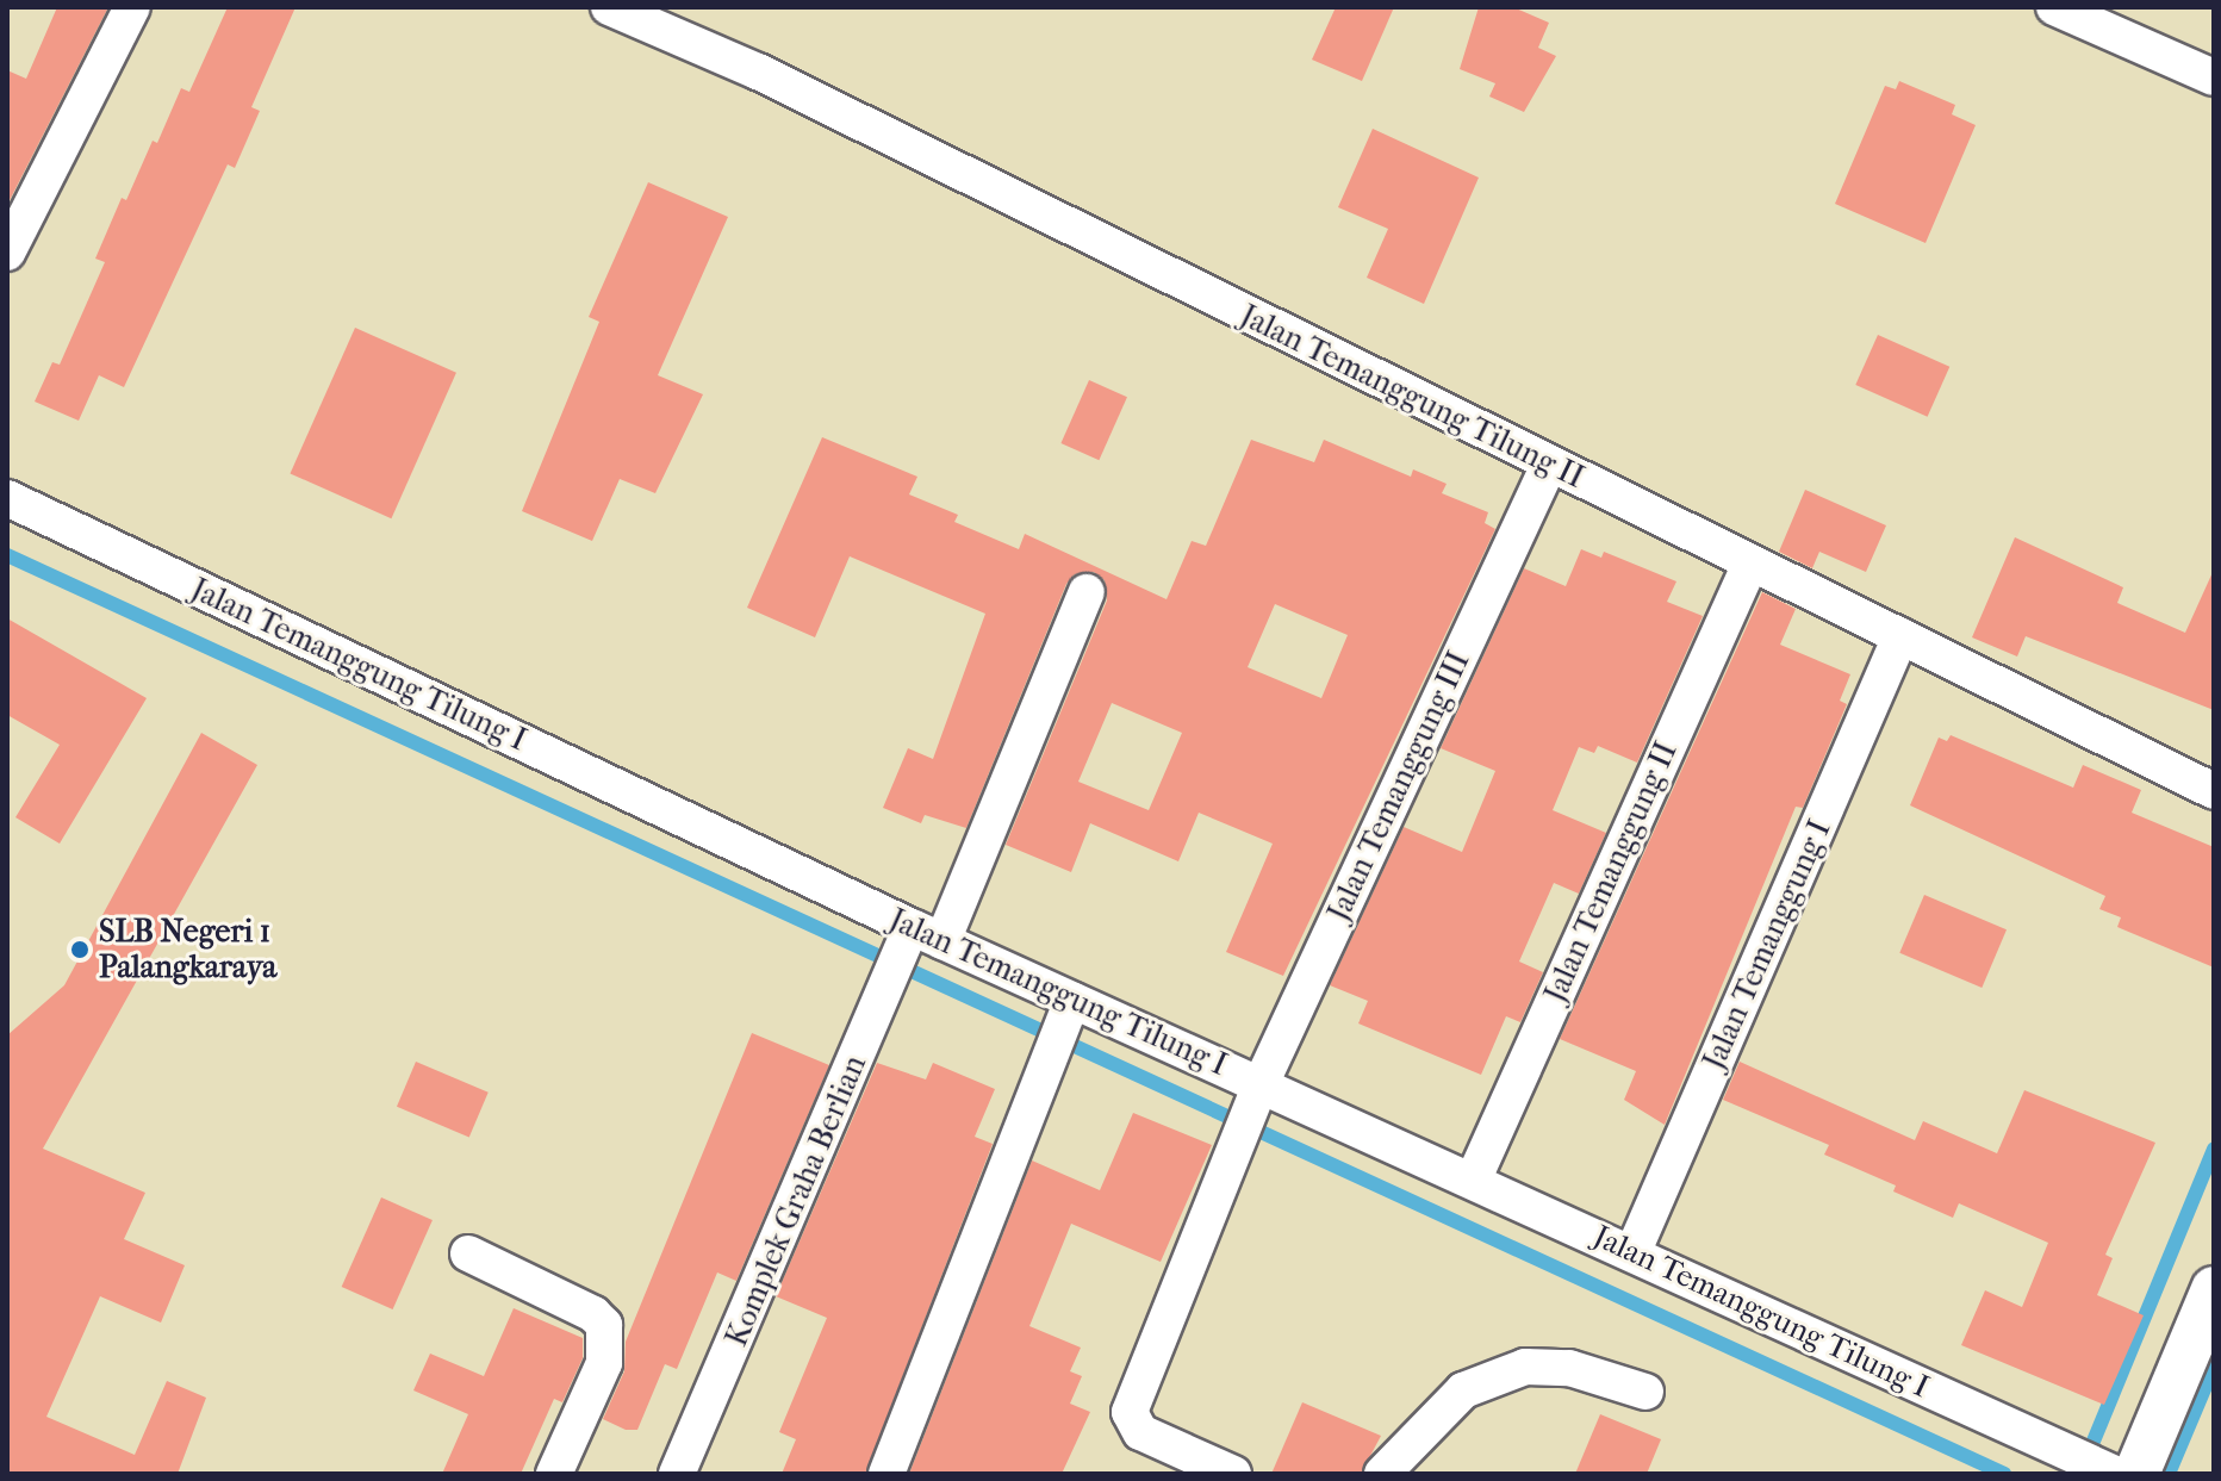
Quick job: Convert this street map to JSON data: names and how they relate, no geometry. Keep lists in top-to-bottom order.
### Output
{
  "streets": {
    "street": [
      "Jalan Temanggung Tilung II",
      "Jalan Temanggung Tilung I",
      "Jalan Temanggung III",
      "Jalan Temanggung II",
      "Jalan Temanggung I",
      "Komplek Graha Berlian"
    ]
  },
  "crossings": [
    ["Jalan Temanggung Tilung II", "Jalan Temanggung III"],
    ["Jalan Temanggung Tilung II", "Jalan Temanggung II"],
    ["Jalan Temanggung Tilung II", "Jalan Temanggung I"],
    ["Jalan Temanggung Tilung I", "Jalan Temanggung III"],
    ["Jalan Temanggung Tilung I", "Jalan Temanggung II"],
    ["Jalan Temanggung Tilung I", "Jalan Temanggung I"],
    ["Jalan Temanggung Tilung I", "Komplek Graha Berlian"]
  ],
  "places": ["SLB Negeri 1 Palangkaraya"]
}
